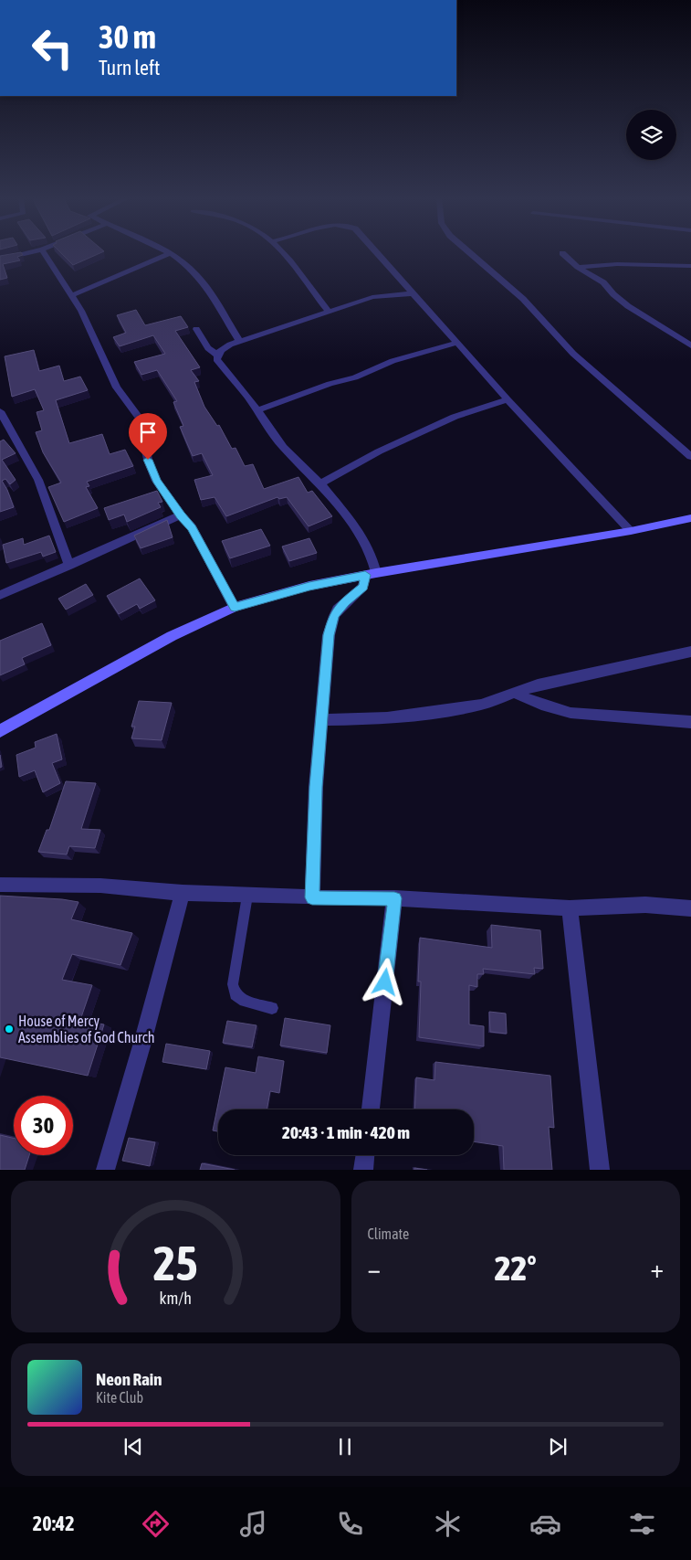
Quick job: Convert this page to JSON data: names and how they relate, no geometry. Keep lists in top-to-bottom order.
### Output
{
  "places": ["House of Mercy Assemblies of God Church"],
  "page": {
    "turn": ["30 m", "Turn left"],
    "limit": "30",
    "trip": "20:43 · 1 min · 420 m",
    "tile": "Climate",
    "heat": ["−", "22°", "+"],
    "song": ["Neon Rain", "Kite Club"],
    "tabs": "20:42",
    "gauge": ["25", "km/h"]
  }
}
